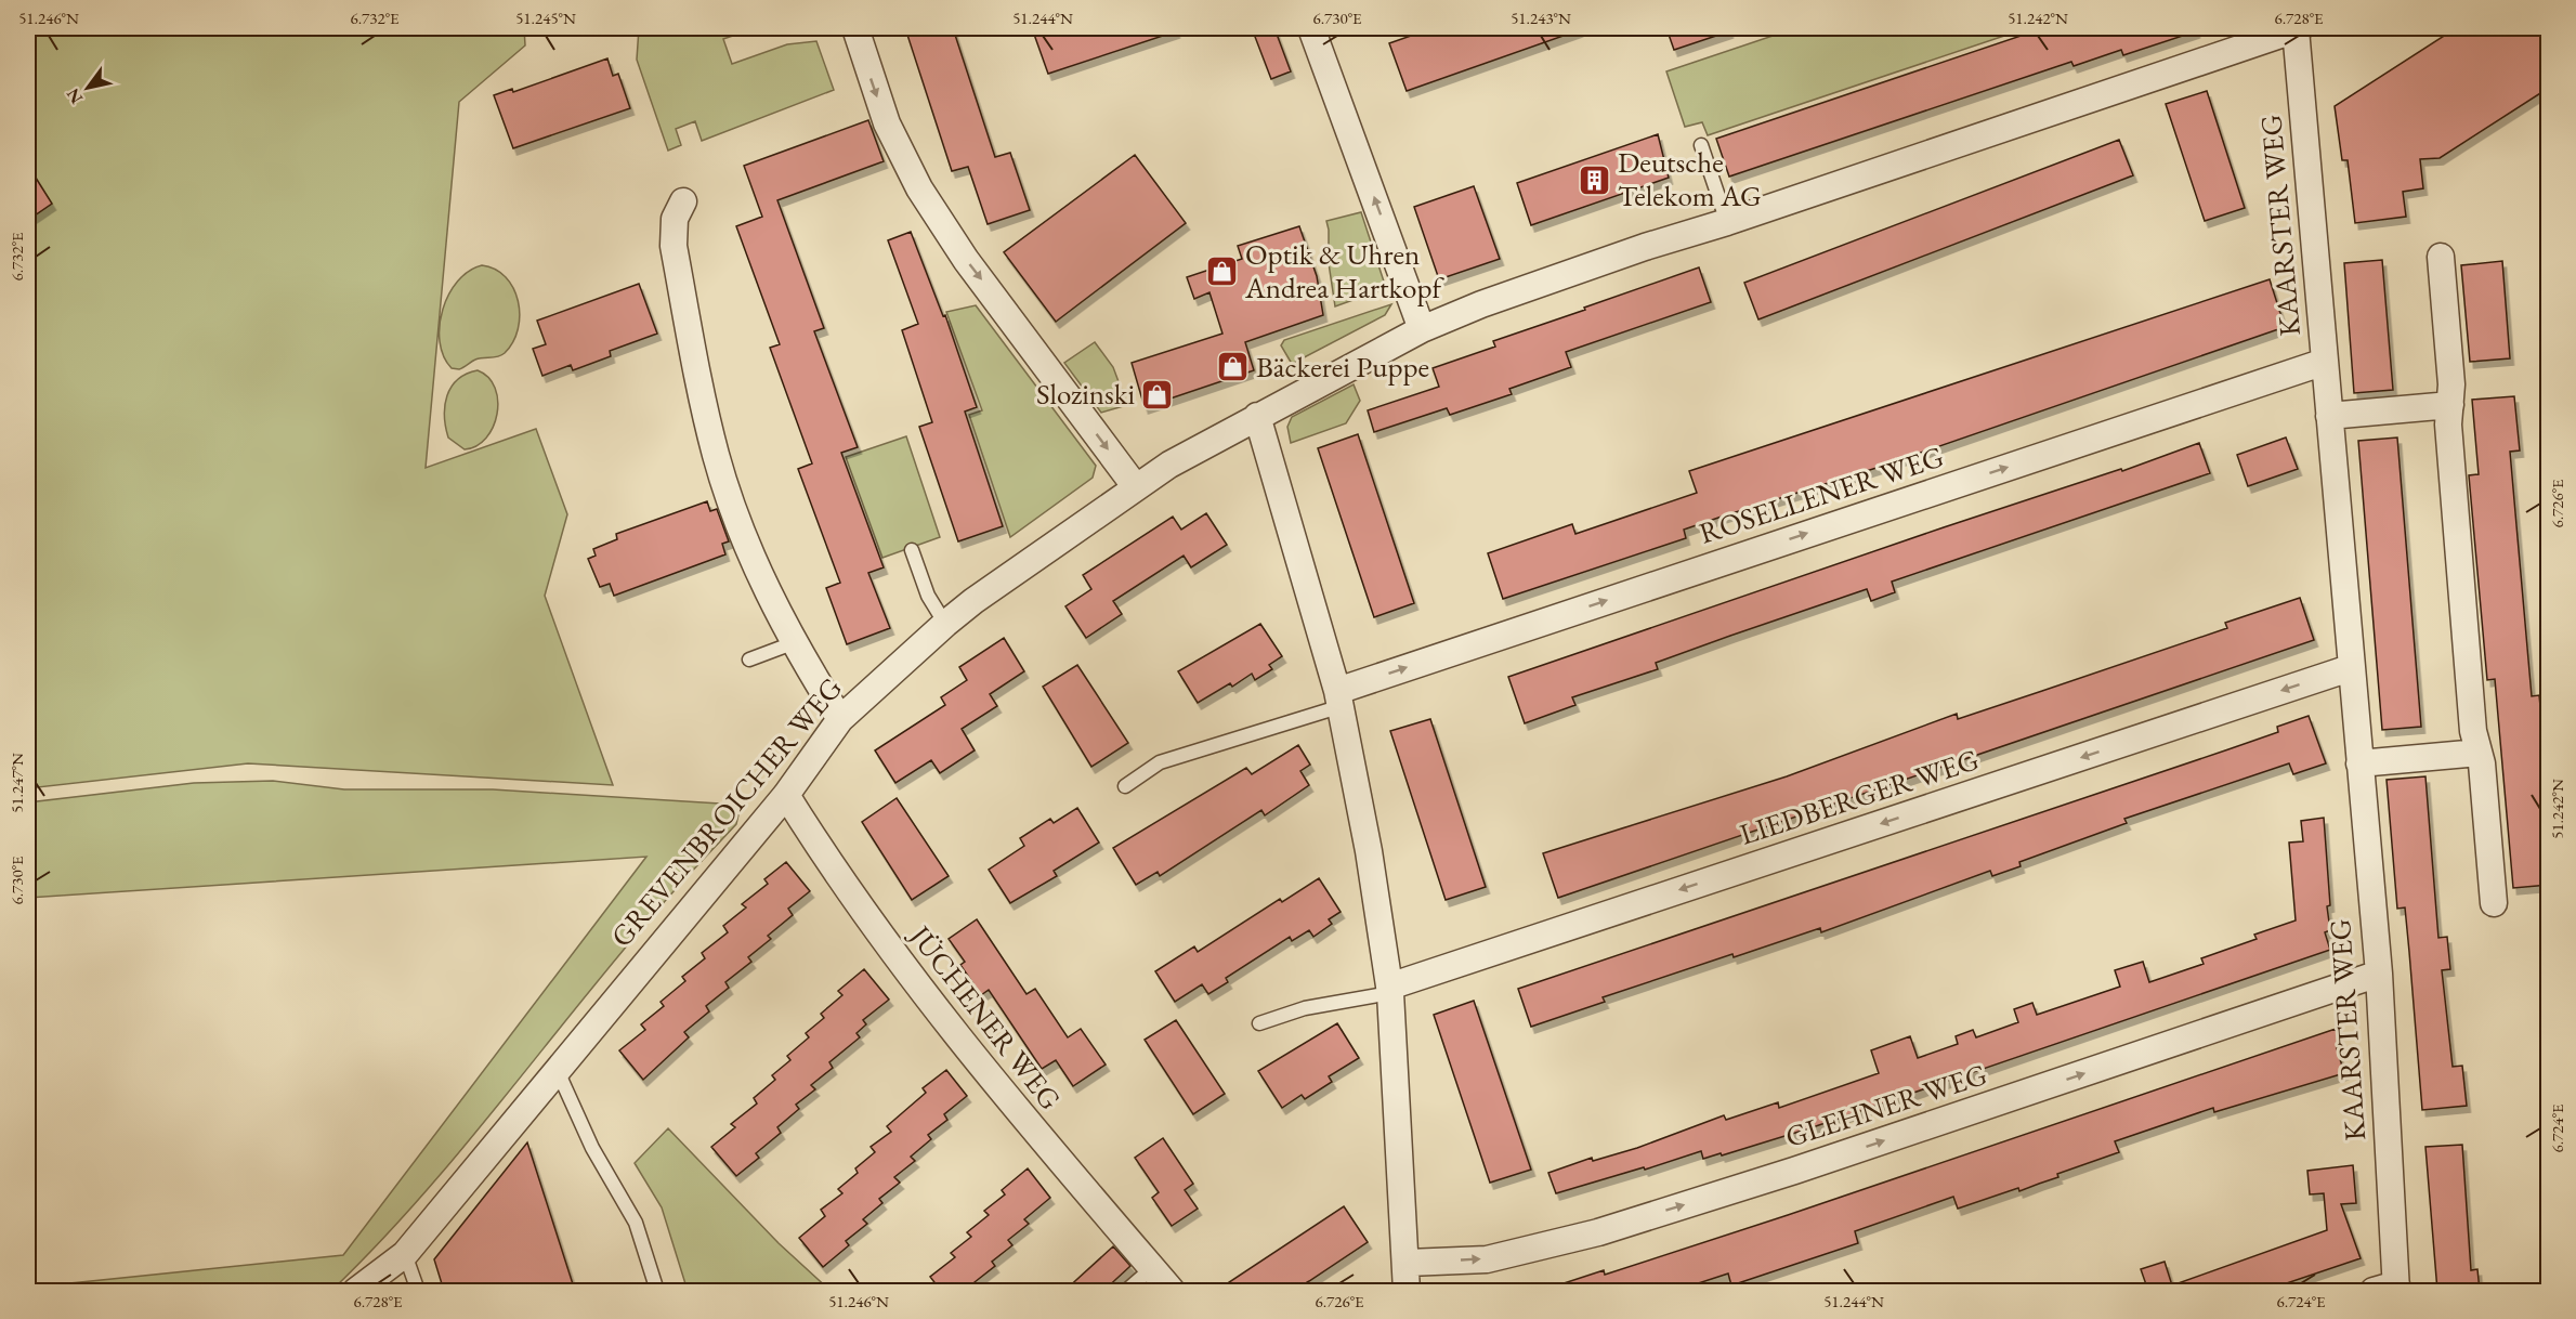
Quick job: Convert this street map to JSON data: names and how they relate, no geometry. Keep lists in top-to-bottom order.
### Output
{
  "streets": {
    "street": [
      "KAARSTER WEG",
      "ROSELLENER WEG",
      "LIEDBERGER WEG",
      "GREVENBROICHER WEG",
      "JÜCHENER WEG",
      "GLEHNER WEG"
    ]
  },
  "crossings": [
    ["KAARSTER WEG", "ROSELLENER WEG"],
    ["KAARSTER WEG", "LIEDBERGER WEG"],
    ["KAARSTER WEG", "GREVENBROICHER WEG"],
    ["KAARSTER WEG", "GLEHNER WEG"],
    ["GREVENBROICHER WEG", "JÜCHENER WEG"]
  ],
  "one_way": ["ROSELLENER WEG", "LIEDBERGER WEG", "GLEHNER WEG"],
  "places": {
    "building": ["Deutsche Telekom AG"],
    "shop": ["Optik & Uhren Andrea Hartkopf", "Bäckerei Puppe", "Slozinski"]
  },
  "north": "bottom left",
  "coordinates": [
    "51.246°N",
    "6.732°E",
    "51.245°N",
    "51.244°N",
    "6.730°E",
    "51.243°N",
    "51.242°N",
    "6.728°E",
    "6.726°E",
    "51.247°N",
    "6.724°E"
  ]
}
